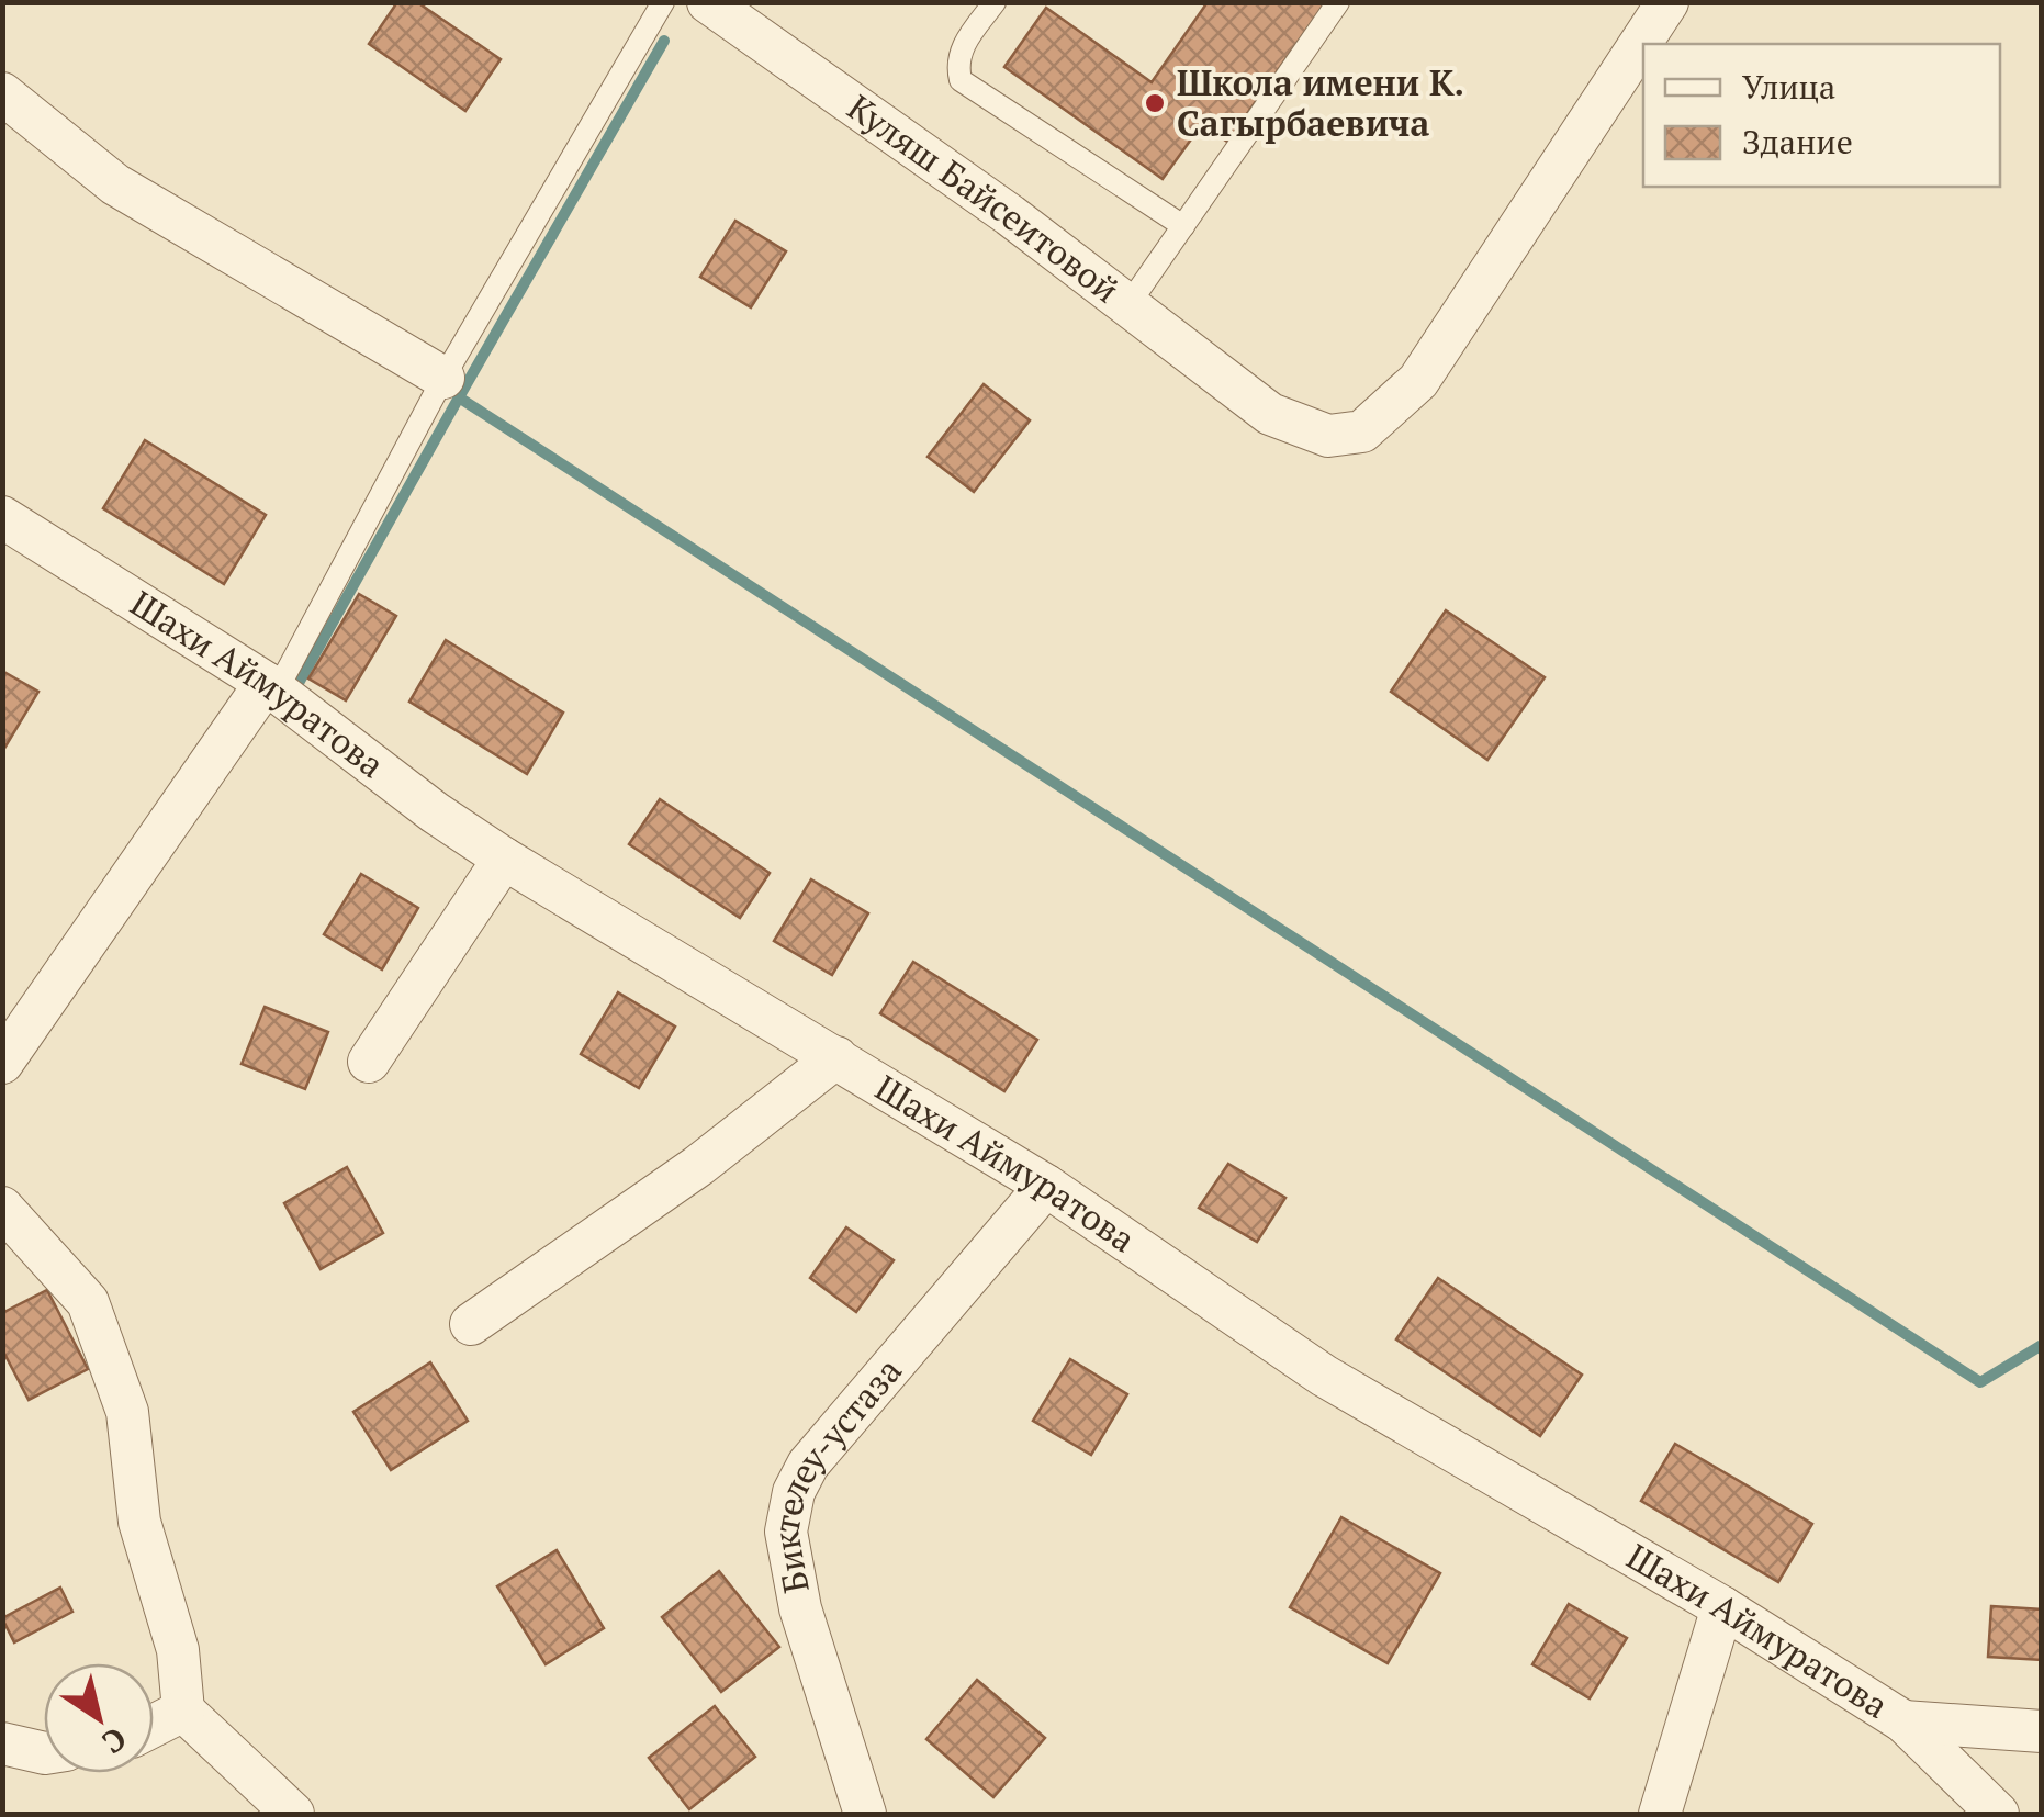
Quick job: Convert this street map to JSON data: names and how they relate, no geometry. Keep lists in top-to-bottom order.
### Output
{
  "streets": {
    "street": ["Куляш Байсеитовой", "Шахи Аймуратова", "Биктелеу-устаза"]
  },
  "crossings": [
    ["Шахи Аймуратова", "Биктелеу-устаза"]
  ],
  "places": ["Школа имени К. Сагырбаевича"],
  "legend": ["Улица", "Здание"],
  "north": "bottom right"
}
